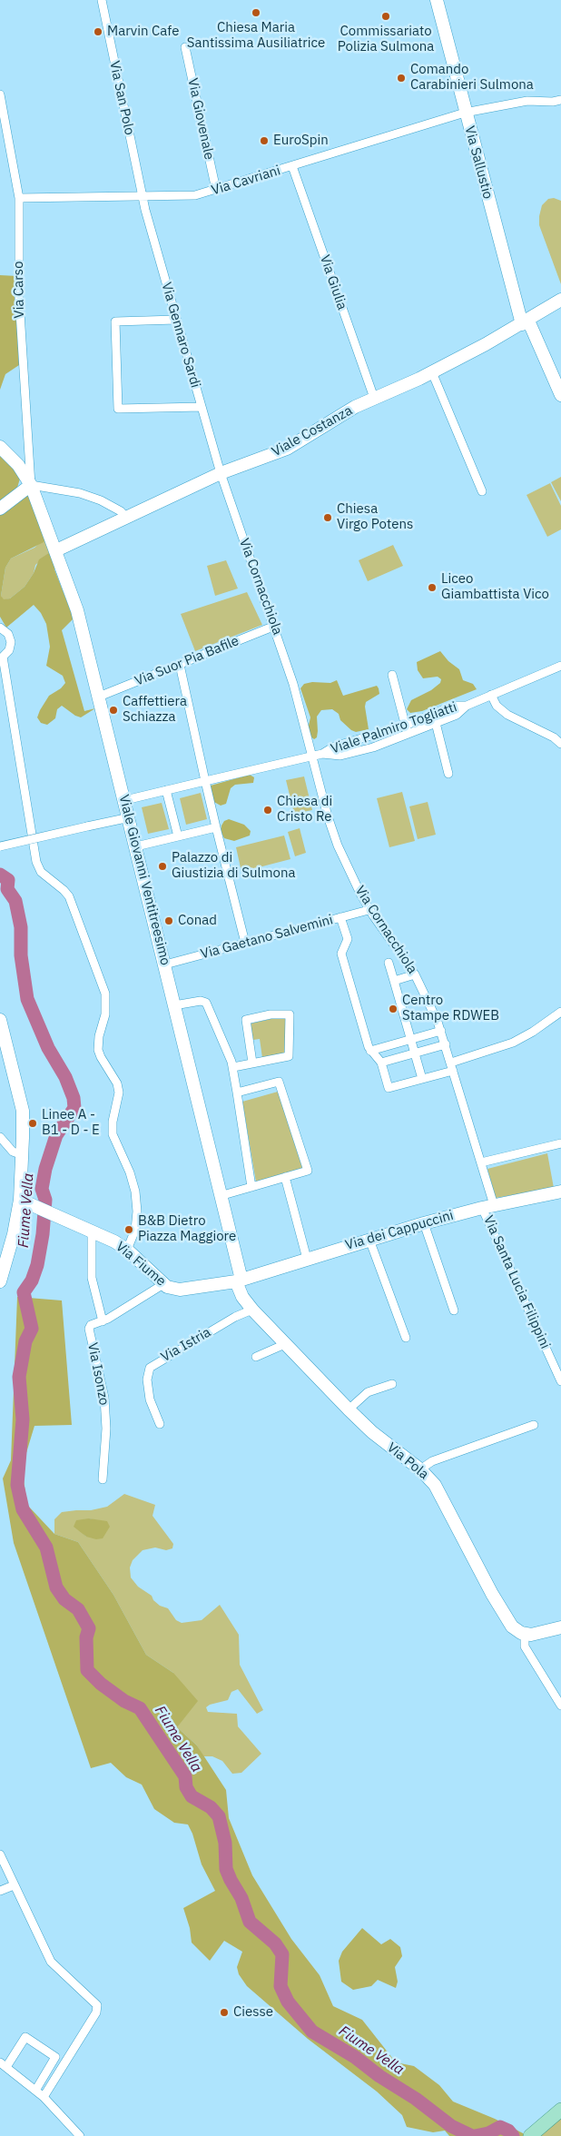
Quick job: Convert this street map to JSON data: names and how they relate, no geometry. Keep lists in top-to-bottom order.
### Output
{
  "streets": {
    "street": [
      "Via San Polo",
      "Via Giovenale",
      "Via Sallustio",
      "Via Cavriani",
      "Via Giulia",
      "Via Carso",
      "Via Gennaro Sardi",
      "Viale Costanza",
      "Via Cornacchiola",
      "Via Suor Pia Bafile",
      "Viale Palmiro Togliatti",
      "Viale Giovanni Ventitreesimo",
      "Via Gaetano Salvemini",
      "Via dei Cappuccini",
      "Via Fiume",
      "Via Santa Lucia Filippini",
      "Via Istria",
      "Via Isonzo",
      "Via Pola"
    ]
  },
  "crossings": [
    ["Via San Polo", "Via Cavriani"],
    ["Via San Polo", "Via Gennaro Sardi"],
    ["Via Giovenale", "Via Cavriani"],
    ["Via Sallustio", "Via Cavriani"],
    ["Via Sallustio", "Viale Costanza"],
    ["Via Cavriani", "Via Giulia"],
    ["Via Cavriani", "Via Carso"],
    ["Via Cavriani", "Via Gennaro Sardi"],
    ["Via Giulia", "Viale Costanza"],
    ["Via Carso", "Viale Giovanni Ventitreesimo"],
    ["Via Gennaro Sardi", "Viale Costanza"],
    ["Via Gennaro Sardi", "Via Cornacchiola"],
    ["Viale Costanza", "Via Cornacchiola"],
    ["Viale Costanza", "Viale Giovanni Ventitreesimo"],
    ["Via Cornacchiola", "Via Suor Pia Bafile"],
    ["Via Cornacchiola", "Viale Palmiro Togliatti"],
    ["Via Cornacchiola", "Via Gaetano Salvemini"],
    ["Via Cornacchiola", "Via dei Cappuccini"],
    ["Via Cornacchiola", "Via Santa Lucia Filippini"],
    ["Via Suor Pia Bafile", "Viale Giovanni Ventitreesimo"],
    ["Viale Palmiro Togliatti", "Viale Giovanni Ventitreesimo"],
    ["Viale Giovanni Ventitreesimo", "Via Gaetano Salvemini"],
    ["Viale Giovanni Ventitreesimo", "Via dei Cappuccini"],
    ["Viale Giovanni Ventitreesimo", "Via Fiume"],
    ["Viale Giovanni Ventitreesimo", "Via Pola"],
    ["Via dei Cappuccini", "Via Fiume"],
    ["Via dei Cappuccini", "Via Santa Lucia Filippini"],
    ["Via dei Cappuccini", "Via Pola"],
    ["Via Fiume", "Via Isonzo"],
    ["Via Fiume", "Via Pola"],
    ["Via Istria", "Via Pola"]
  ],
  "water": ["Fiume Vella"],
  "places": [
    "Chiesa Maria Santissima Ausiliatrice",
    "Commissariato Polizia Sulmona",
    "Marvin Cafe",
    "Comando Carabinieri Sulmona",
    "EuroSpin",
    "Chiesa Virgo Potens",
    "Liceo Giambattista Vico",
    "Caffettiera Schiazza",
    "Chiesa di Cristo Re",
    "Palazzo di Giustizia di Sulmona",
    "Conad",
    "Centro Stampe RDWEB",
    "Linee A - B1 - D - E",
    "B&B Dietro Piazza Maggiore",
    "Ciesse"
  ]
}
